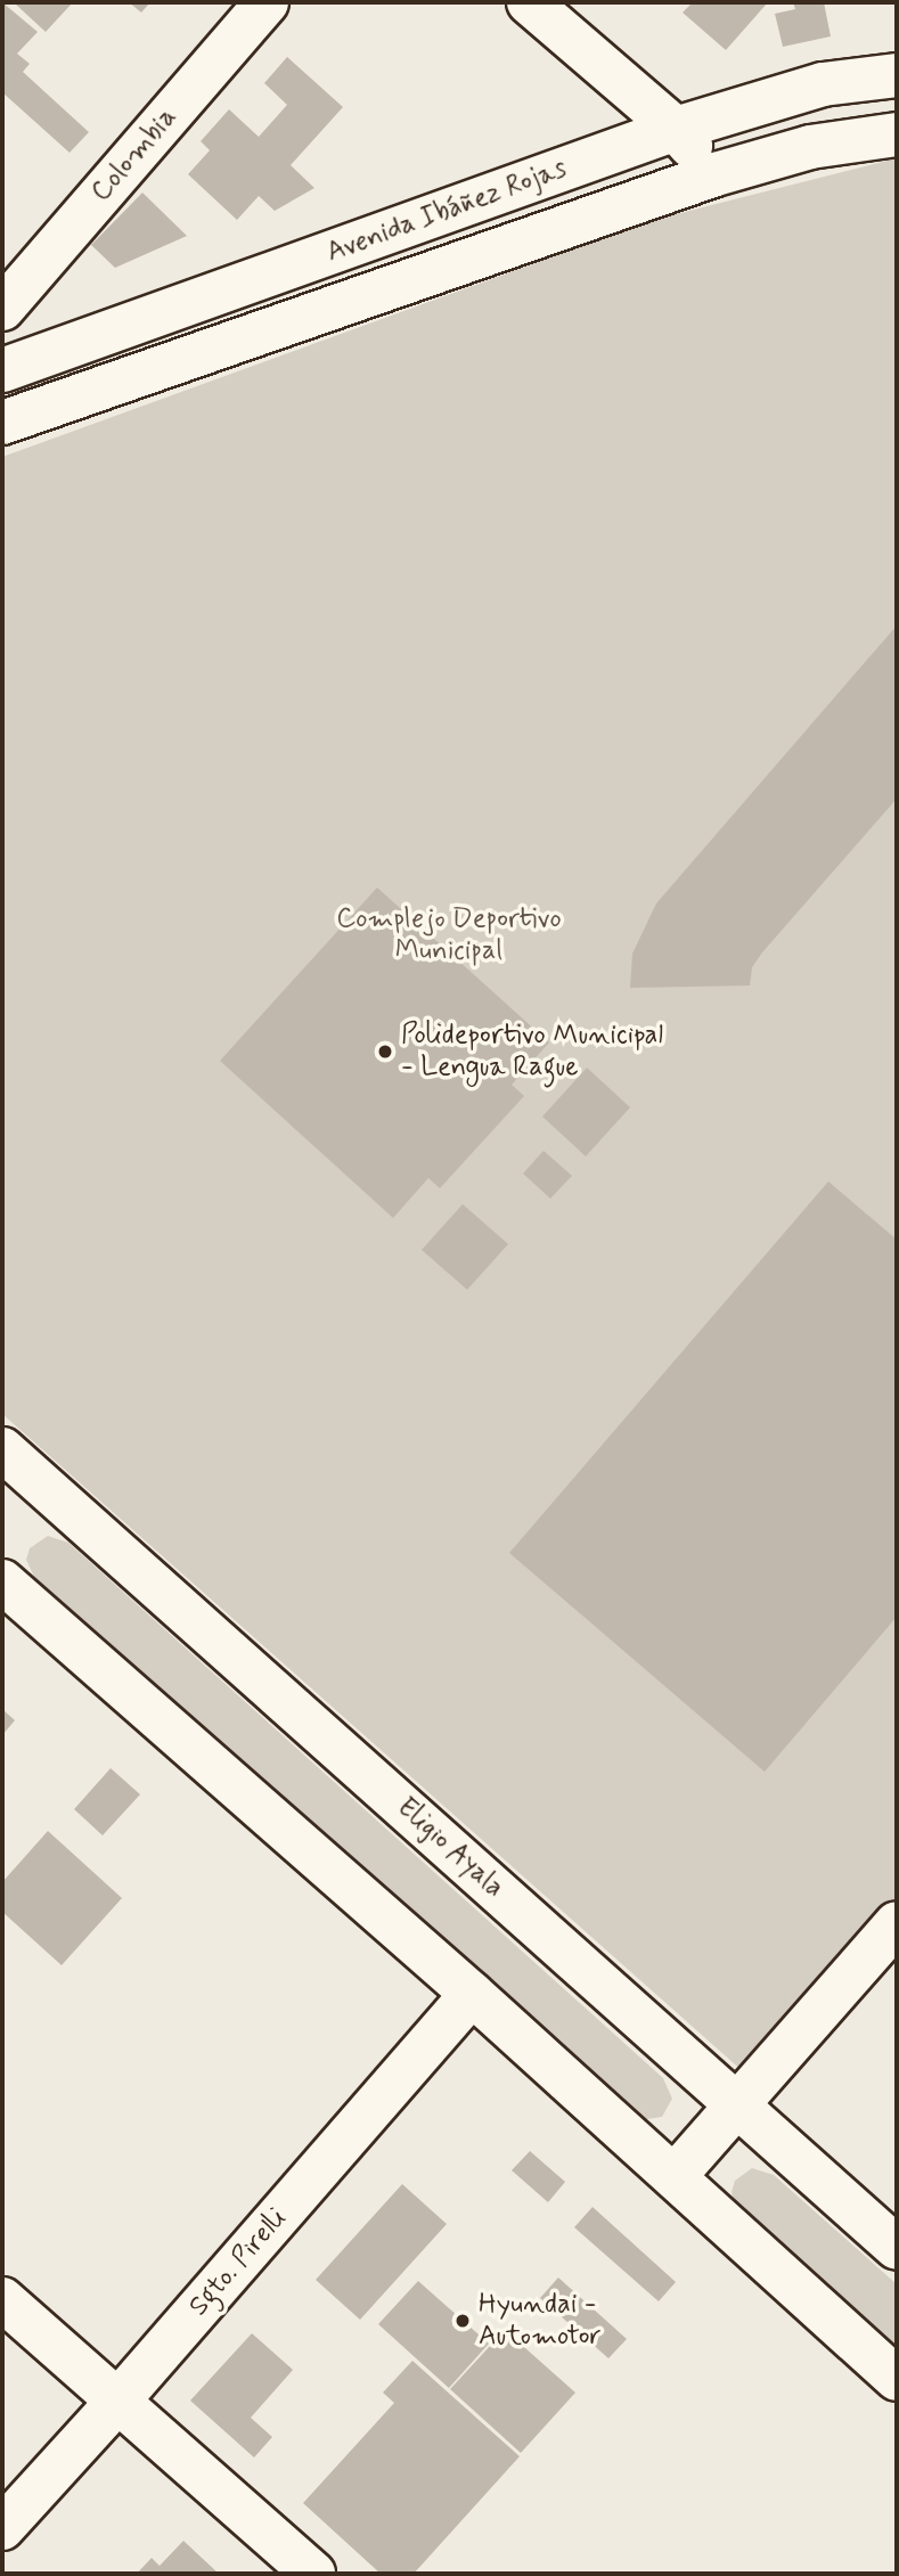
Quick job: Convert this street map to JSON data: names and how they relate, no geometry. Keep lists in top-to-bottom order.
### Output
{
  "streets": {
    "street": [
      "Colombia",
      "Avenida Ibáñez Rojas",
      "Eligio Ayala",
      "Sgto. Pirelli"
    ]
  },
  "parks": ["Complejo Deportivo Municipal"],
  "places": ["Polideportivo Municipal - Lengua Rague", "Hyundai - Automotor"]
}
